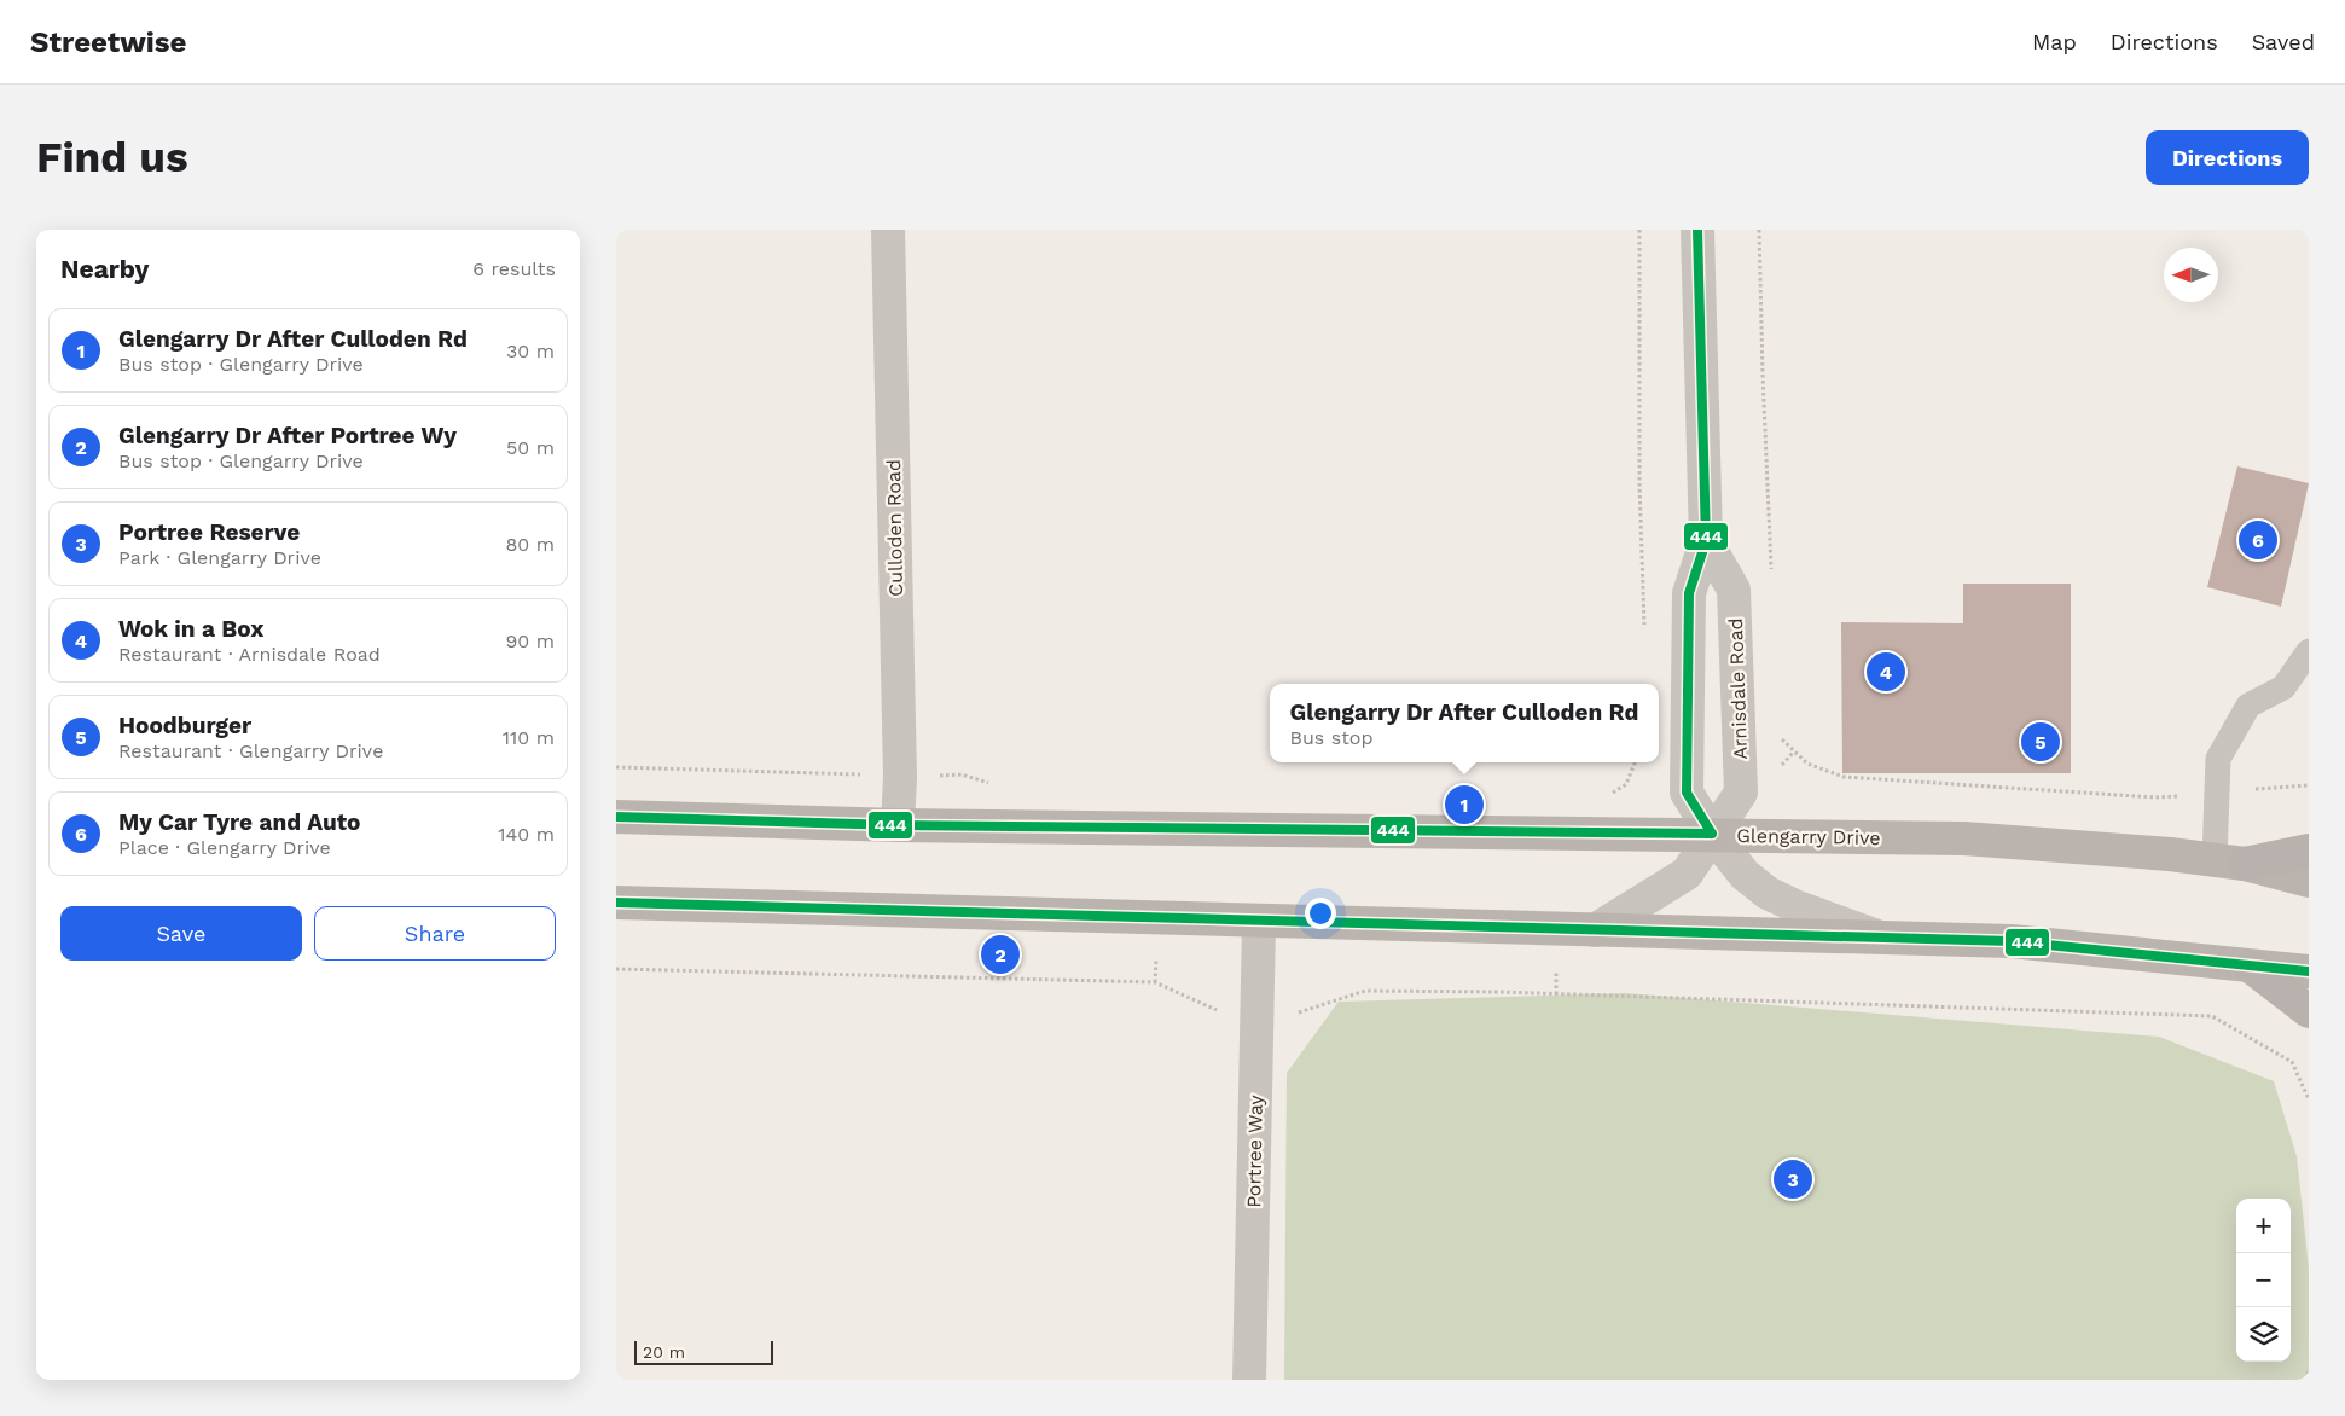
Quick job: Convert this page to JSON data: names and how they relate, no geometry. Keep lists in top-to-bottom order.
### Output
{
  "streets": {
    "main road": ["Glengarry Drive"],
    "street": ["Culloden Road", "Arnisdale Road", "Portree Way"]
  },
  "crossings": [
    ["Culloden Road", "Glengarry Drive"],
    ["Arnisdale Road", "Glengarry Drive"]
  ],
  "lines": ["transit line 444"],
  "scale_bar": "20 m",
  "north": "left",
  "page": {
    "header": "Streetwise",
    "nav": ["Map", "Directions", "Saved"],
    "buttons": [
      "Directions",
      ["Save", "Share"]
    ],
    "title": "Find us",
    "heading": ["Nearby", "6 results"],
    "list": [
      {
        "mark": "1",
        "name": "Glengarry Dr After Culloden Rd",
        "note": "Bus stop · Glengarry Drive",
        "value": "30 m"
      },
      {
        "mark": "2",
        "name": "Glengarry Dr After Portree Wy",
        "note": "Bus stop · Glengarry Drive",
        "value": "50 m"
      },
      {
        "mark": "3",
        "name": "Portree Reserve",
        "note": "Park · Glengarry Drive",
        "value": "80 m"
      },
      {
        "mark": "4",
        "name": "Wok in a Box",
        "note": "Restaurant · Arnisdale Road",
        "value": "90 m"
      },
      {
        "mark": "5",
        "name": "Hoodburger",
        "note": "Restaurant · Glengarry Drive",
        "value": "110 m"
      },
      {
        "mark": "6",
        "name": "My Car Tyre and Auto",
        "note": "Place · Glengarry Drive",
        "value": "140 m"
      }
    ],
    "pins": [
      "6",
      "4",
      "5",
      "1",
      "2",
      "3"
    ],
    "popup": ["Glengarry Dr After Culloden Rd", "Bus stop"],
    "map_buttons": ["+", "−"],
    "scale": "20 m"
  }
}
